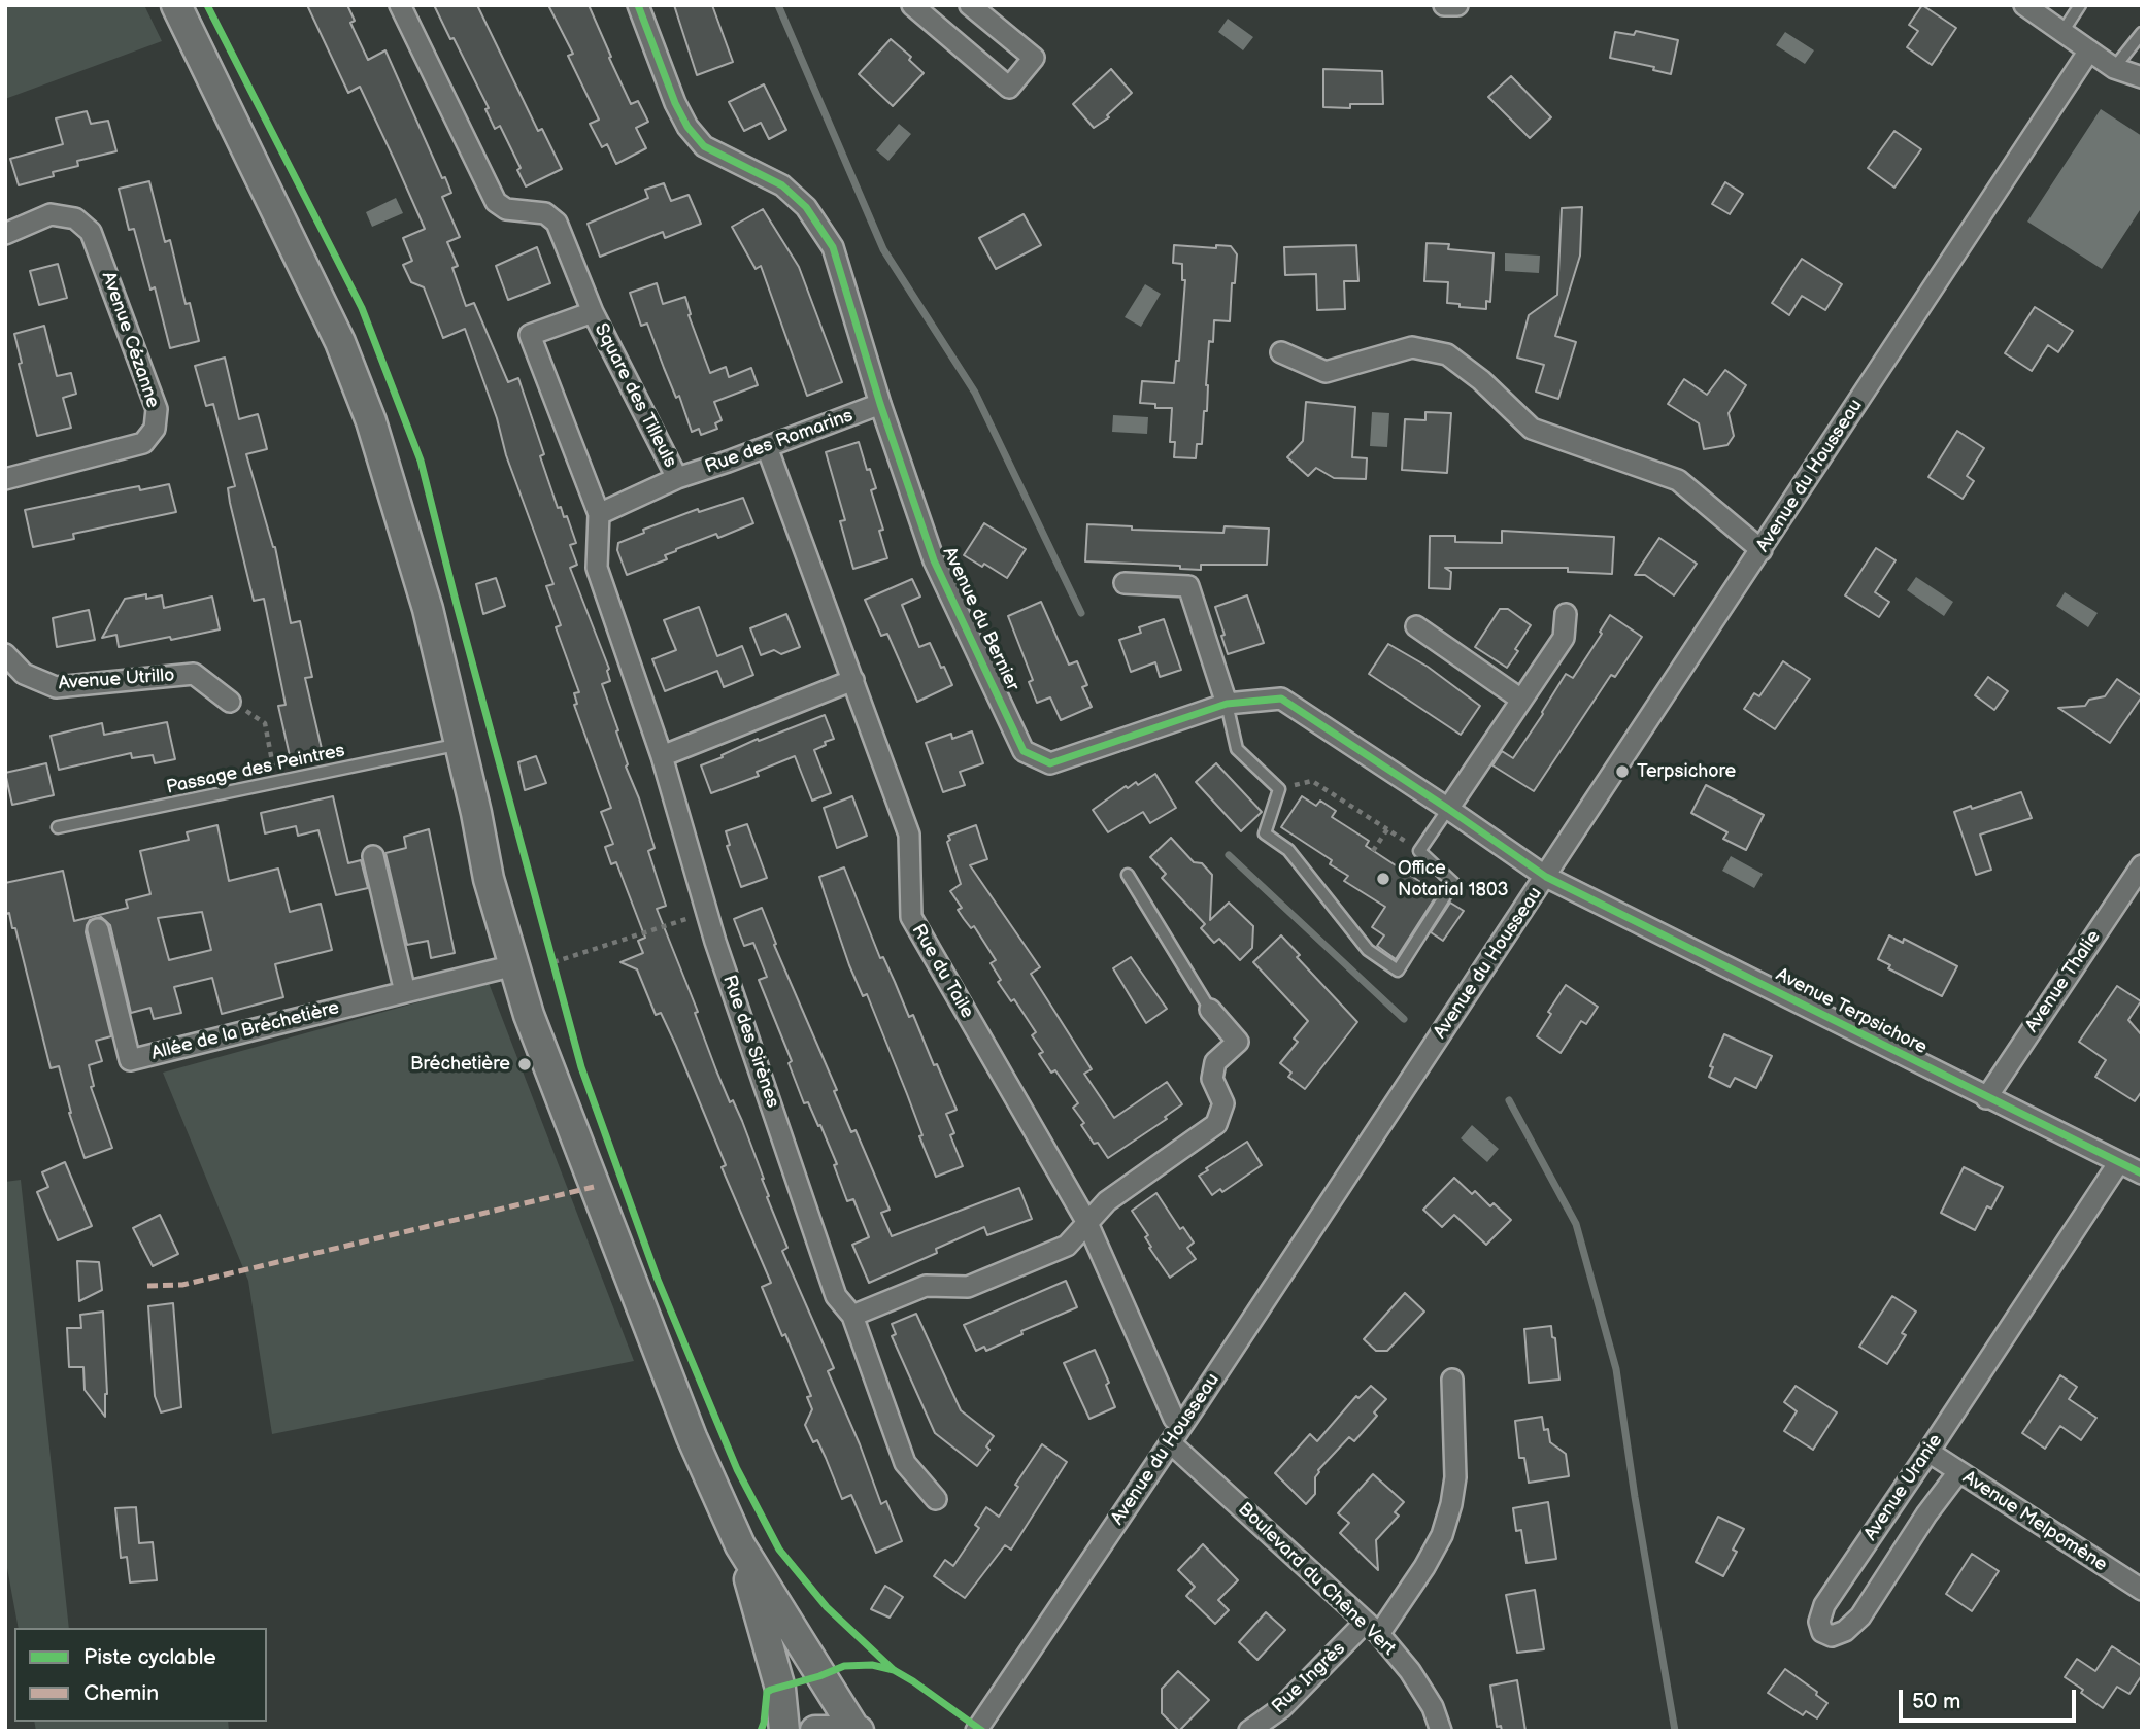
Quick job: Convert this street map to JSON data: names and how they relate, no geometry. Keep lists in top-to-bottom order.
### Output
{
  "streets": {
    "street": [
      "Avenue Cézanne",
      "Square des Tilleuls",
      "Rue des Romarins",
      "Avenue du Housseau",
      "Avenue du Bernier",
      "Avenue Utrillo",
      "Rue du Taile",
      "Avenue Thalie",
      "Avenue Terpsichore",
      "Allée de la Bréchetière",
      "Rue des Sirènes",
      "Avenue Uranie",
      "Avenue Melpomène",
      "Boulevard du Chêne Vert",
      "Rue Ingrès"
    ],
    "lane": ["Passage des Peintres"]
  },
  "crossings": [
    ["Square des Tilleuls", "Rue des Romarins"],
    ["Square des Tilleuls", "Rue des Sirènes"],
    ["Rue des Romarins", "Avenue du Bernier"],
    ["Rue des Romarins", "Rue du Taile"],
    ["Avenue du Housseau", "Avenue du Bernier"],
    ["Avenue du Housseau", "Rue du Taile"],
    ["Avenue du Housseau", "Avenue Terpsichore"],
    ["Avenue du Housseau", "Boulevard du Chêne Vert"],
    ["Avenue du Bernier", "Avenue Terpsichore"],
    ["Avenue Thalie", "Avenue Terpsichore"],
    ["Avenue Terpsichore", "Avenue Uranie"],
    ["Avenue Uranie", "Avenue Melpomène"],
    ["Boulevard du Chêne Vert", "Rue Ingrès"]
  ],
  "places": ["Terpsichore", "Office Notarial 1803", "Bréchetière"],
  "legend": ["Piste cyclable", "Chemin"],
  "scale_bar": "50 m"
}
